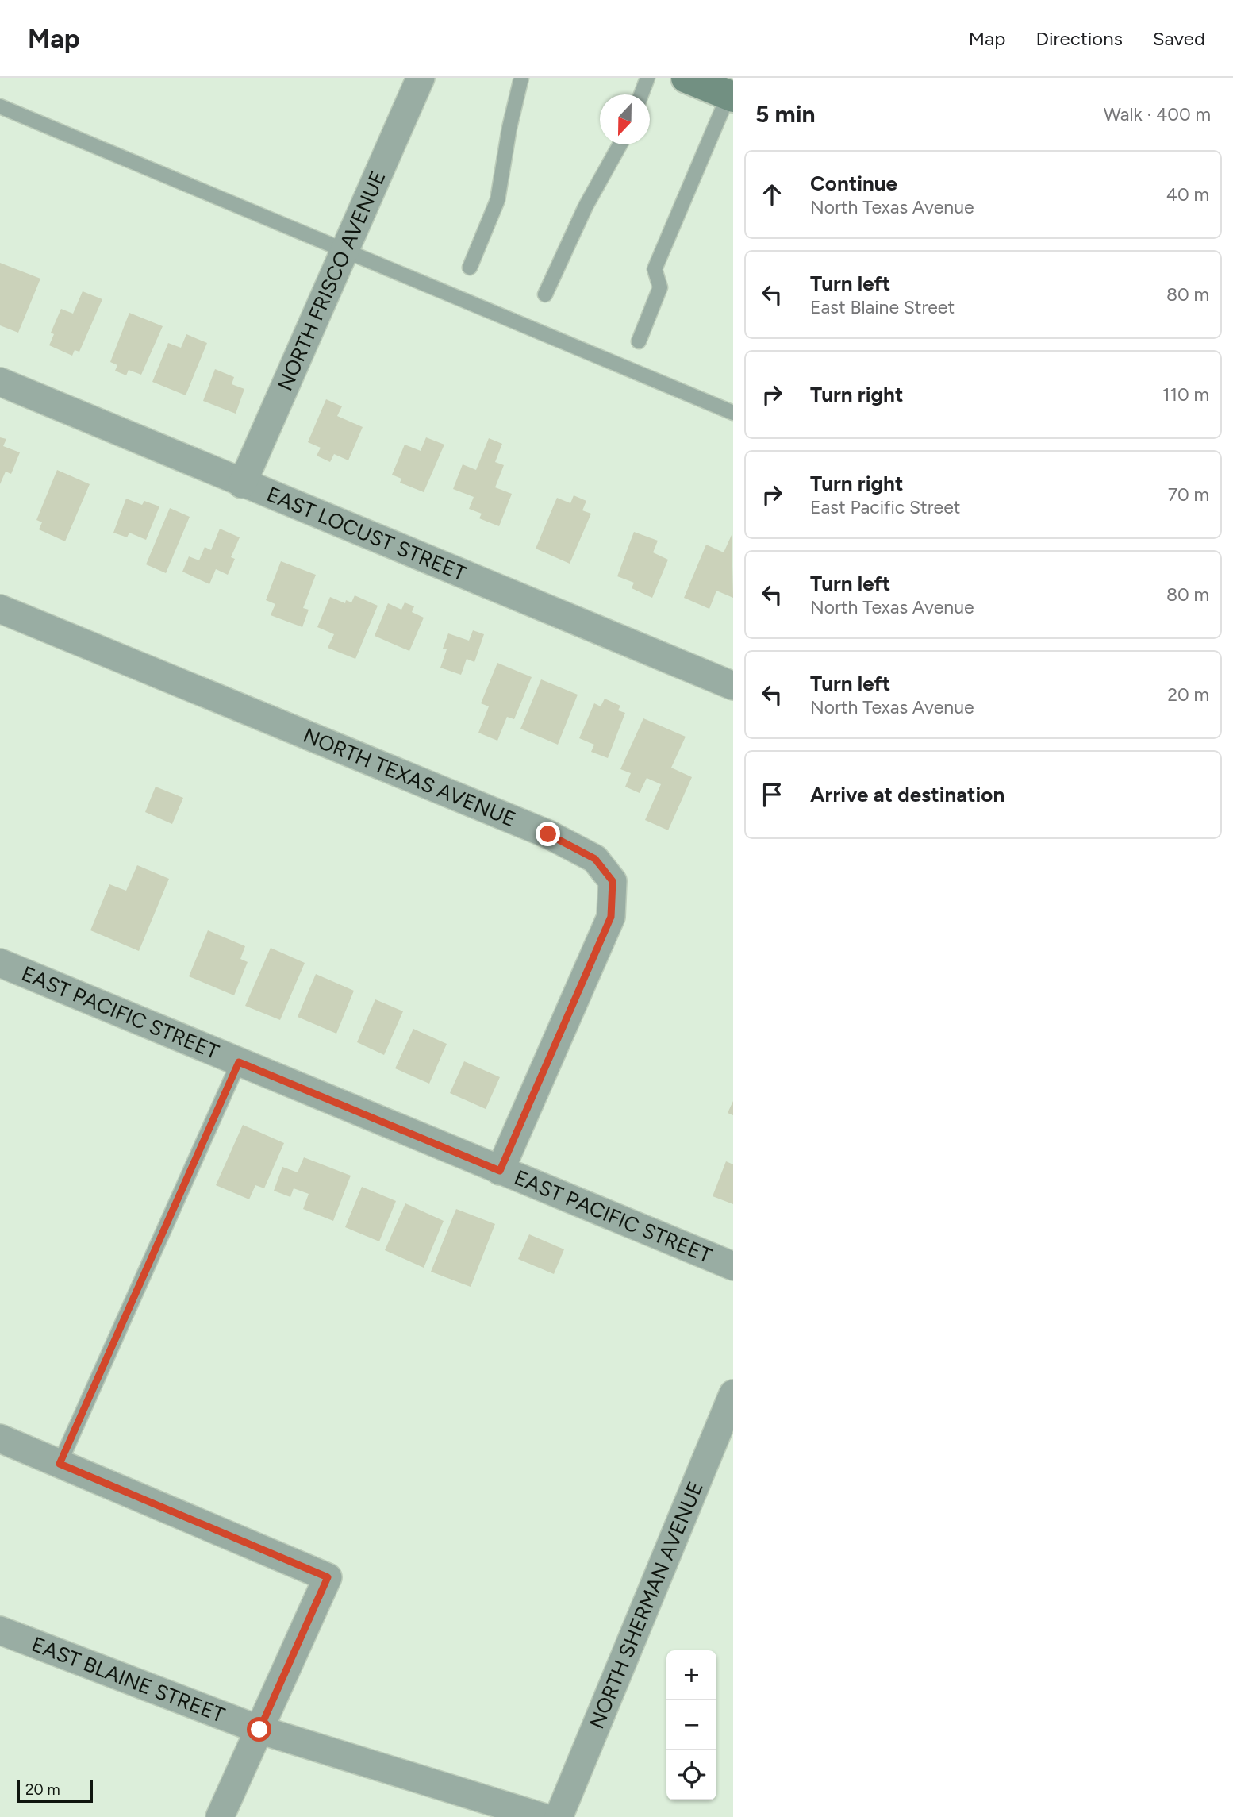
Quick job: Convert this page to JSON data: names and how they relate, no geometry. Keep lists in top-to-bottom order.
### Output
{
  "streets": {
    "street": [
      "NORTH FRISCO AVENUE",
      "EAST LOCUST STREET",
      "NORTH TEXAS AVENUE",
      "EAST PACIFIC STREET",
      "NORTH SHERMAN AVENUE",
      "EAST BLAINE STREET"
    ]
  },
  "crossings": [
    ["NORTH FRISCO AVENUE", "EAST LOCUST STREET"],
    ["NORTH TEXAS AVENUE", "EAST PACIFIC STREET"]
  ],
  "scale_bar": "20 m",
  "north": "bottom",
  "page": {
    "header": "Map",
    "nav": ["Map", "Directions", "Saved"],
    "heading": ["5 min", "Walk · 400 m"],
    "list": [
      ["Continue", "North Texas Avenue", "40 m"],
      ["Turn left", "East Blaine Street", "80 m"],
      ["Turn right", "110 m"],
      ["Turn right", "East Pacific Street", "70 m"],
      ["Turn left", "North Texas Avenue", "80 m"],
      ["Turn left", "North Texas Avenue", "20 m"],
      "Arrive at destination"
    ],
    "map_buttons": ["+", "−"],
    "scale": "20 m"
  }
}
